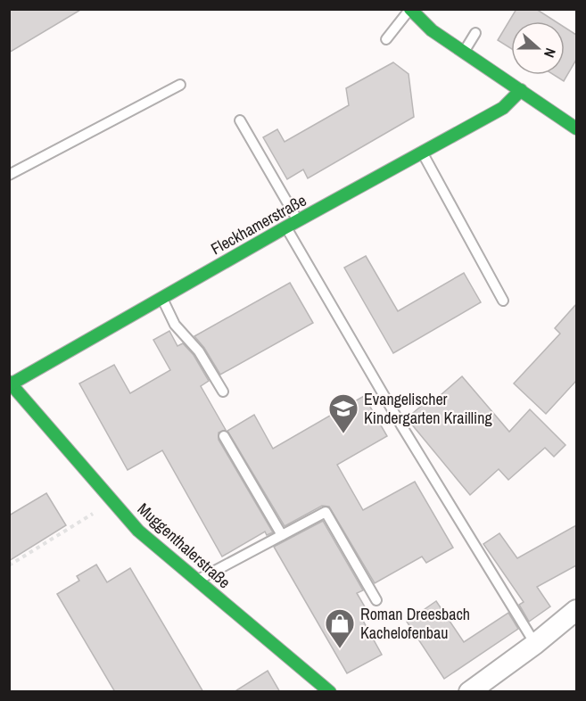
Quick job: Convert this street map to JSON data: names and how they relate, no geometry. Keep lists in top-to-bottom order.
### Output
{
  "streets": {
    "street": ["Fleckhamerstraße", "Muggenthalerstraße"]
  },
  "crossings": [
    ["Fleckhamerstraße", "Muggenthalerstraße"]
  ],
  "places": {
    "school or university": ["Evangelischer Kindergarten Krailling"],
    "shop": ["Roman Dreesbach Kachelofenbau"]
  },
  "north": "right"
}
